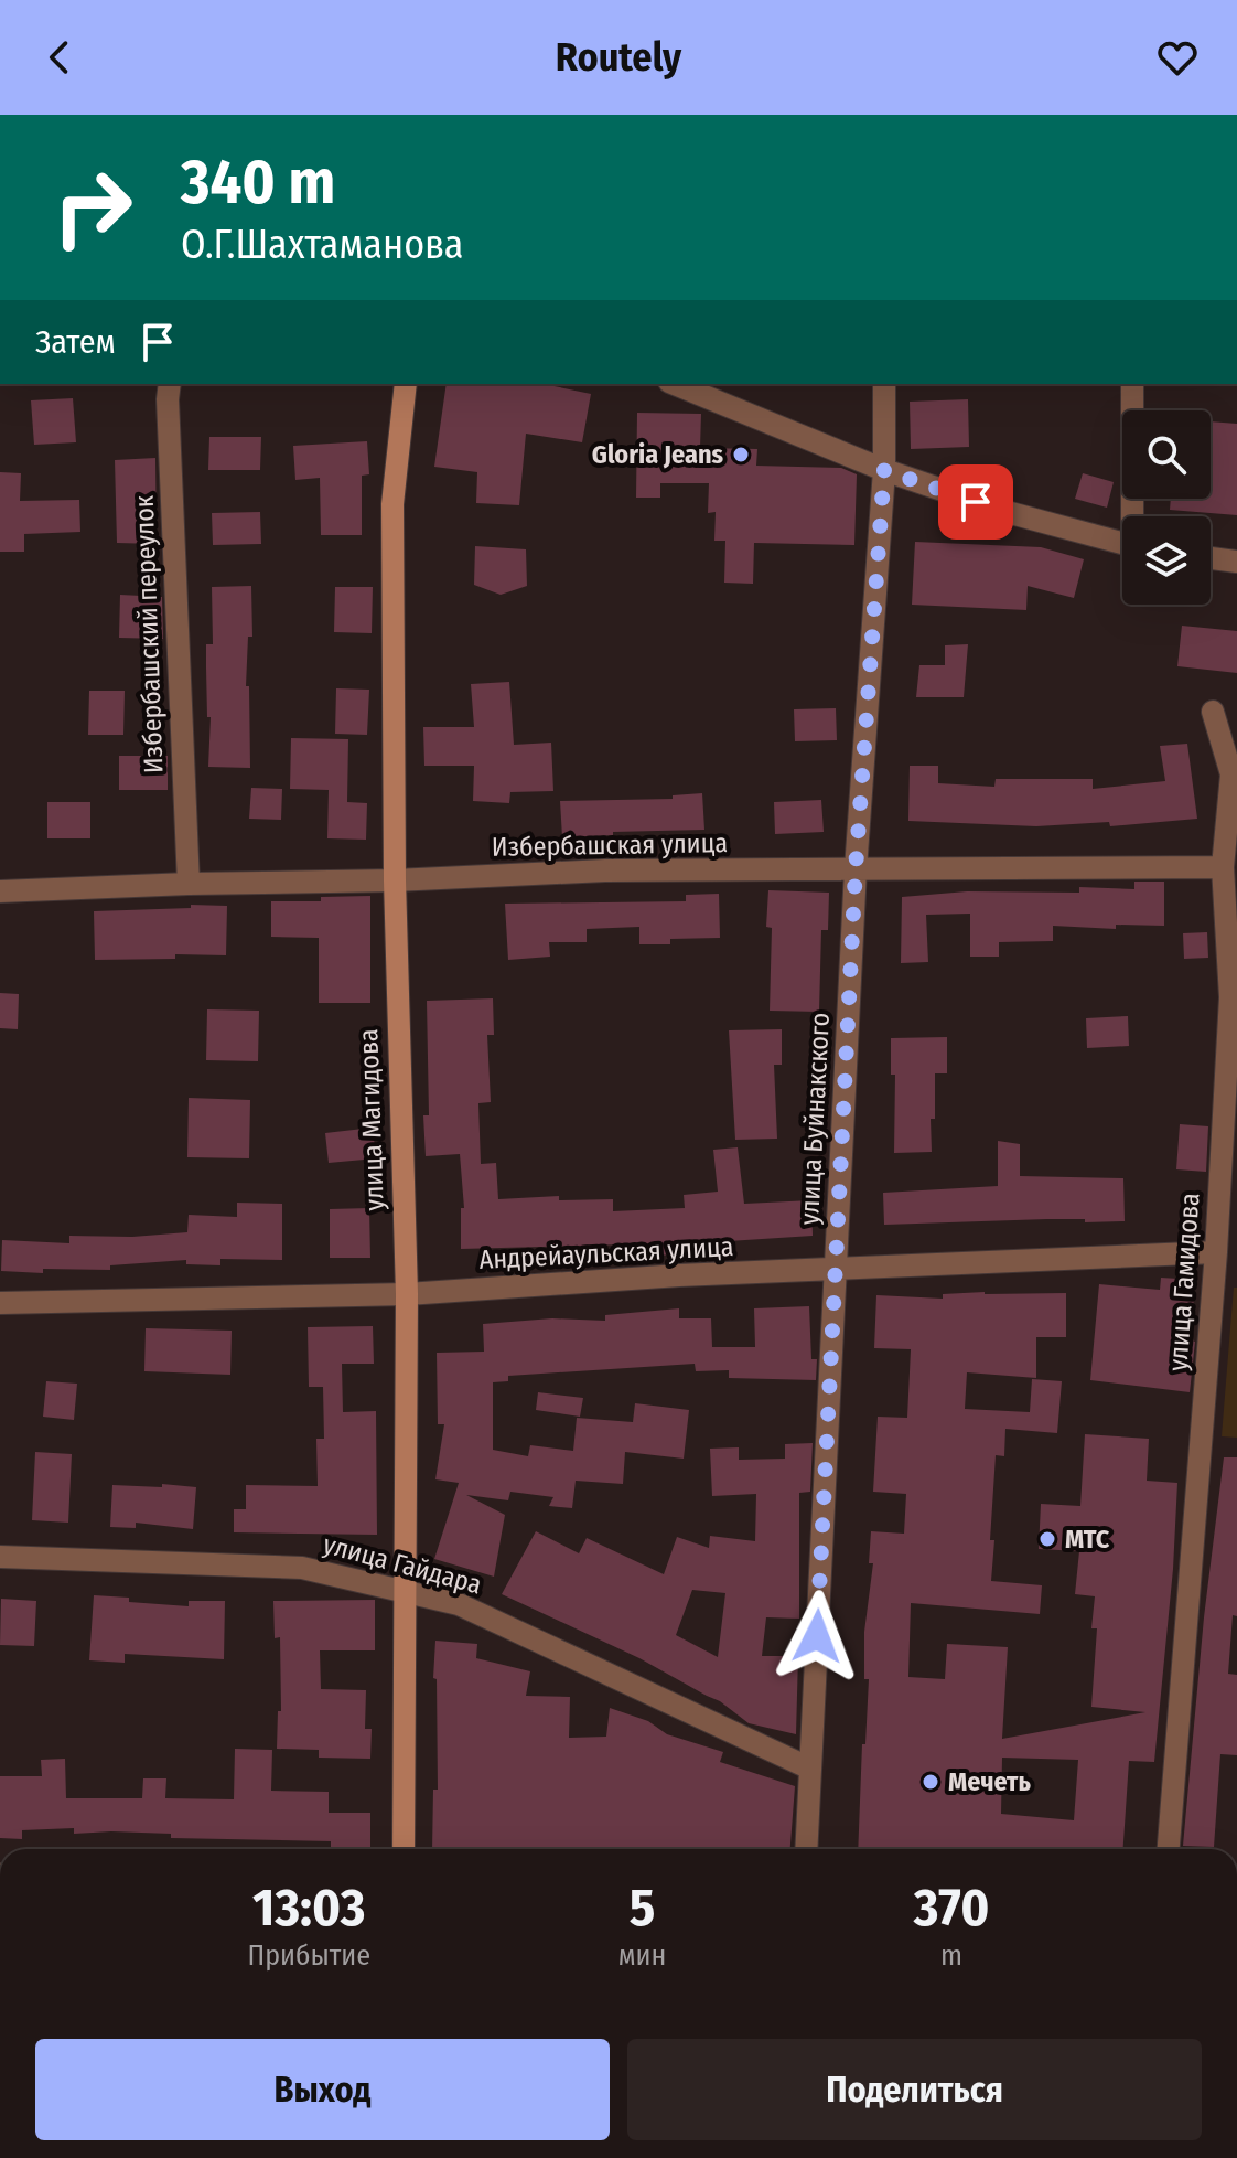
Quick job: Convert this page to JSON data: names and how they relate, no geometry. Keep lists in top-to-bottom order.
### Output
{
  "streets": {
    "main road": ["улица Магидова"],
    "street": [
      "Избербашский переулок",
      "Избербашская улица",
      "улица Буйнакского",
      "Андрейаульская улица",
      "улица Гамидова",
      "улица Гайдара"
    ]
  },
  "crossings": [
    ["Избербашский переулок", "Избербашская улица"],
    ["Избербашская улица", "улица Буйнакского"],
    ["Избербашская улица", "улица Магидова"],
    ["Избербашская улица", "улица Гамидова"],
    ["улица Буйнакского", "Андрейаульская улица"],
    ["улица Буйнакского", "улица Гайдара"],
    ["улица Магидова", "Андрейаульская улица"],
    ["улица Магидова", "улица Гайдара"],
    ["Андрейаульская улица", "улица Гамидова"]
  ],
  "places": ["Gloria Jeans", "МТС", "Мечеть"],
  "page": {
    "header": "Routely",
    "turn": ["340 m", "О.Г.Шахтаманова"],
    "then": "Затем",
    "eta": [
      "13:03",
      "Прибытие",
      "5",
      "мин",
      "370",
      "m"
    ],
    "buttons": ["Выход", "Поделиться"]
  }
}
